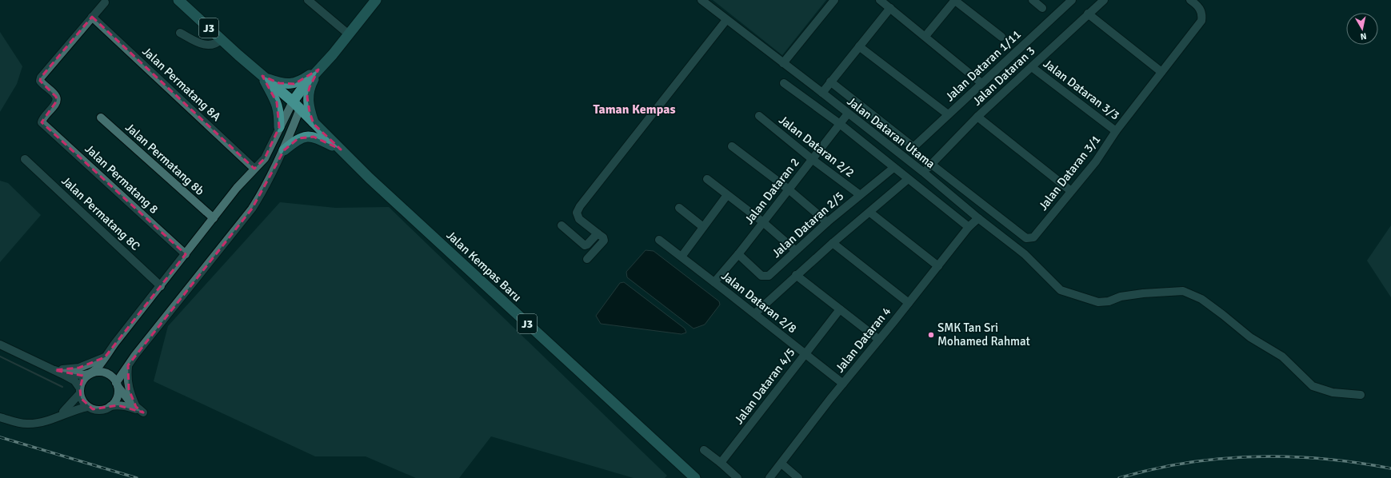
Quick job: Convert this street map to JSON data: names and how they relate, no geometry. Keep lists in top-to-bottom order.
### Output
{
  "streets": {
    "main road": ["J3", "Jalan Kempas Baru"],
    "street": [
      "Jalan Dataran 1/11",
      "Jalan Dataran 3",
      "Jalan Permatang 8A",
      "Jalan Dataran 3/3",
      "Jalan Dataran Utama",
      "Jalan Dataran 2/2",
      "Jalan Permatang 8b",
      "Jalan Dataran 3/1",
      "Jalan Permatang 8",
      "Jalan Dataran 2",
      "Jalan Permatang 8C",
      "Jalan Dataran 2/5",
      "Jalan Dataran 2/8",
      "Jalan Dataran 4",
      "Jalan Dataran 4/5"
    ]
  },
  "crossings": [
    ["Jalan Dataran 3", "Jalan Dataran 3/3"],
    ["Jalan Dataran 3", "Jalan Dataran Utama"],
    ["Jalan Dataran 3", "Jalan Dataran 3/1"],
    ["Jalan Permatang 8A", "Jalan Permatang 8"],
    ["Jalan Dataran 3/3", "Jalan Dataran 3/1"],
    ["Jalan Dataran Utama", "Jalan Dataran 2"],
    ["Jalan Dataran Utama", "Jalan Dataran 4"],
    ["Jalan Dataran 2/2", "Jalan Dataran 2"],
    ["Jalan Dataran 2/2", "Jalan Dataran 2/5"],
    ["Jalan Dataran 2", "Jalan Dataran 2/5"],
    ["Jalan Dataran 2", "Jalan Dataran 2/8"],
    ["Jalan Dataran 2/8", "Jalan Dataran 4"],
    ["Jalan Dataran 2/8", "Jalan Dataran 4/5"]
  ],
  "districts": ["Taman Kempas"],
  "places": ["SMK Tan Sri Mohamed Rahmat"],
  "north": "bottom"
}
